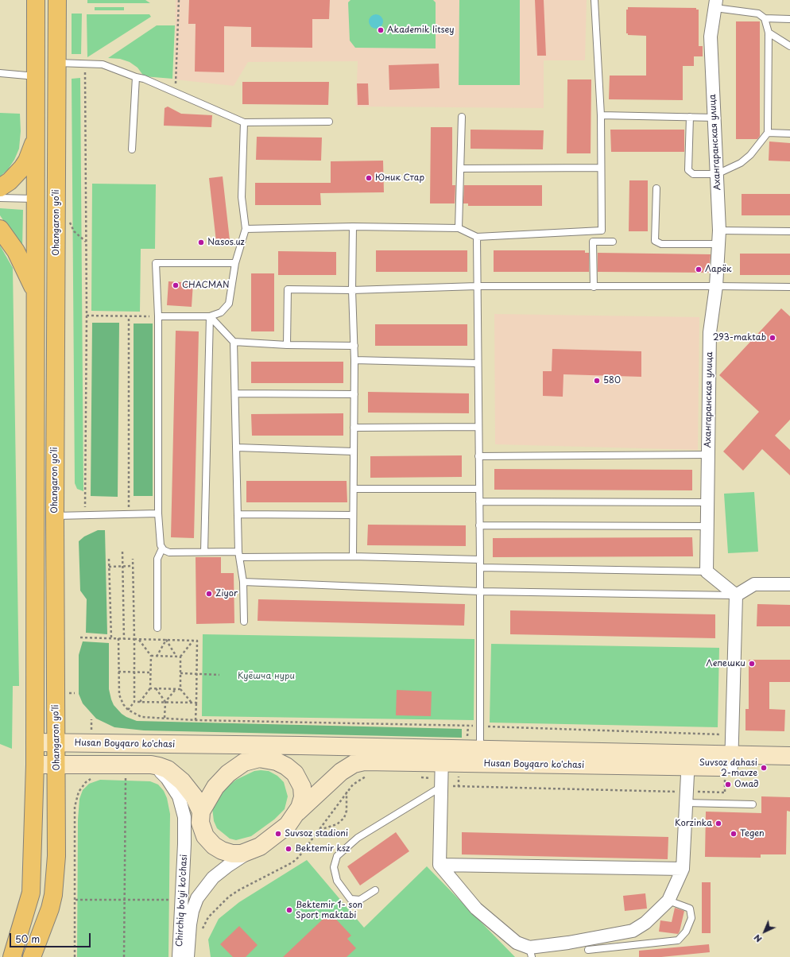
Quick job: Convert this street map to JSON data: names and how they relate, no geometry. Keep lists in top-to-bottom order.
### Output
{
  "streets": {
    "highway": ["Ohangaron yoʻli"],
    "main road": ["Husan Boyqaro ko'chasi"],
    "street": ["Ахангаранская улица", "Chirchiq bo'yi ko'chasi"]
  },
  "crossings": [
    ["Ohangaron yoʻli", "Husan Boyqaro ko'chasi"],
    ["Husan Boyqaro ko'chasi", "Chirchiq bo'yi ko'chasi"]
  ],
  "parks": ["Куёшча нури"],
  "places": [
    "Akademik litsey",
    "Юник Стар",
    "Nasos.uz",
    "Ларёк",
    "CHACMAN",
    "293-maktab",
    "580",
    "Ziyor",
    "Лепешки",
    "Suvsoz dahasi 2-mavze",
    "Омад",
    "Korzinka",
    "Suvsoz stadioni",
    "Tegen",
    "Bektemir ksz",
    "Bektemir 1- son Sport maktabi"
  ],
  "scale_bar": "50 m",
  "north": "bottom left"
}
